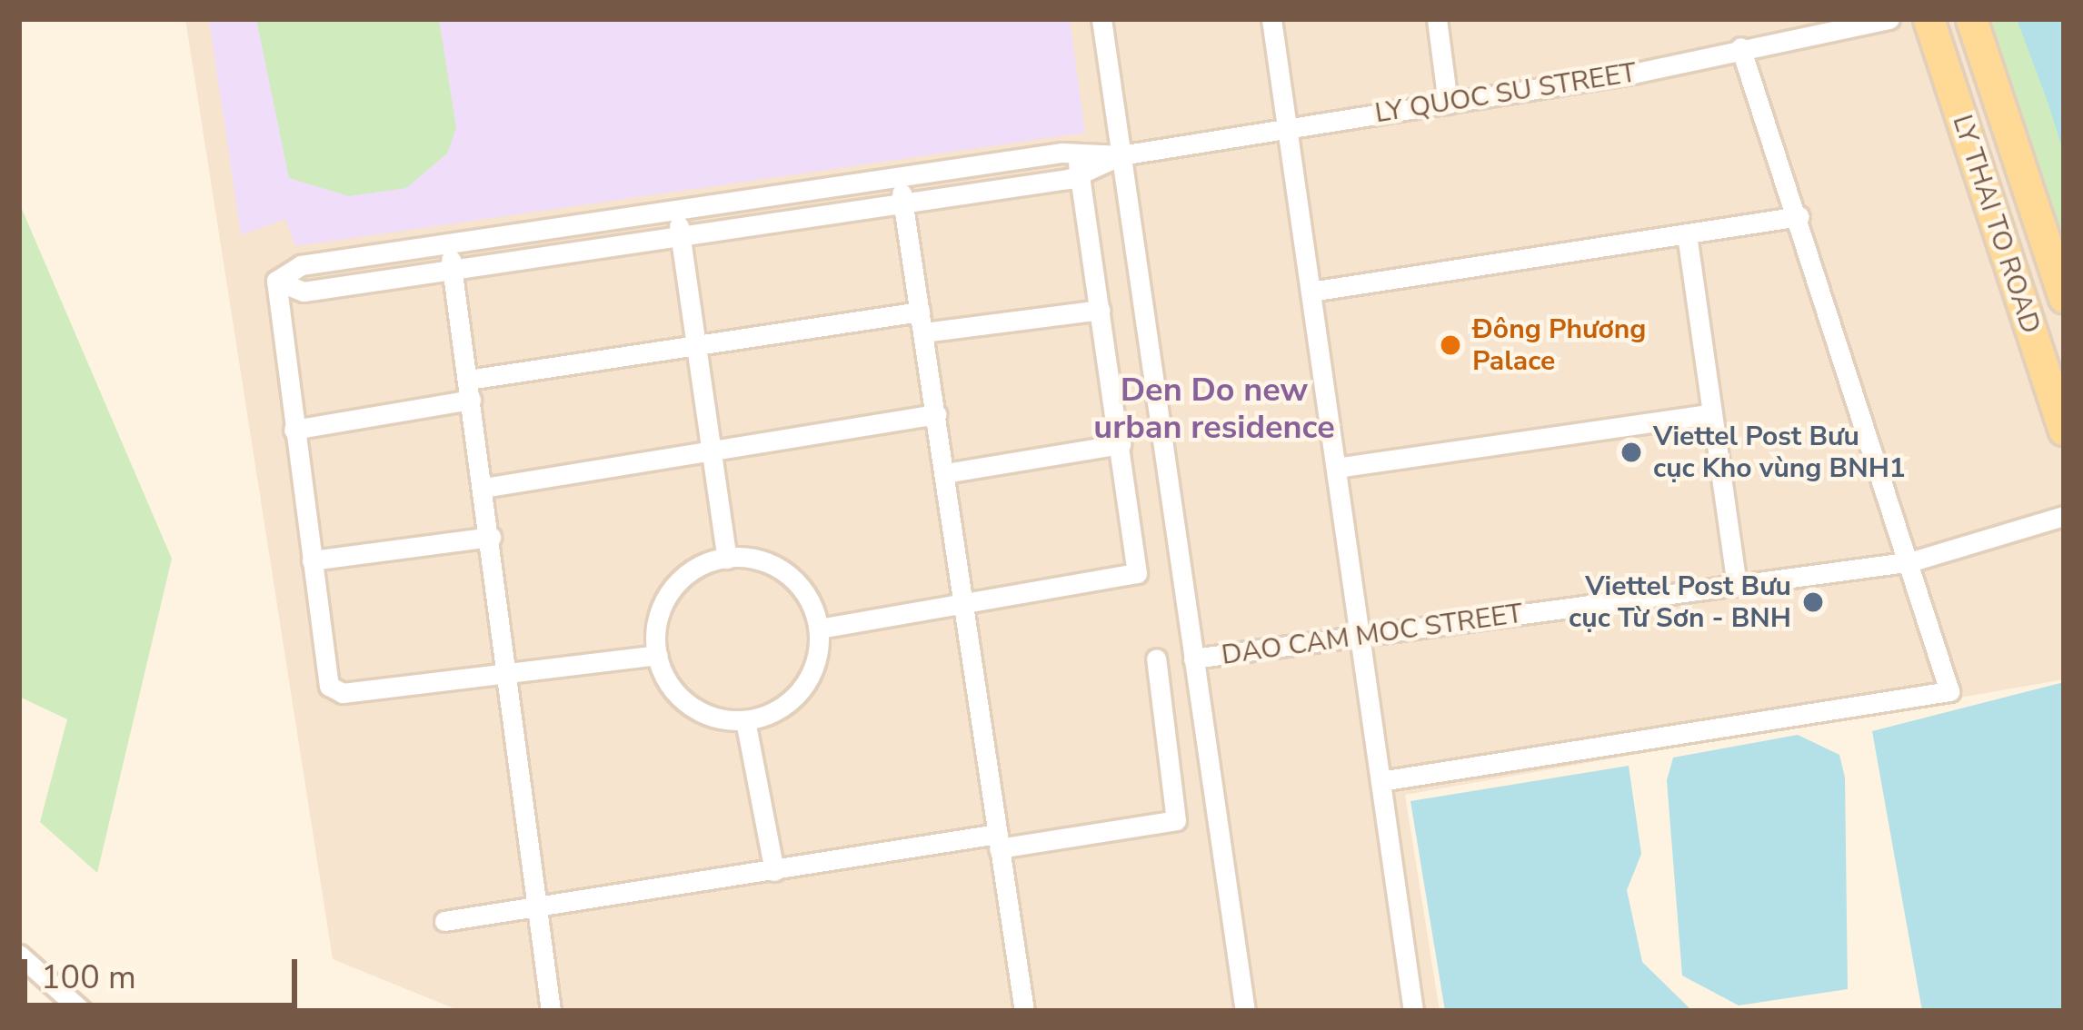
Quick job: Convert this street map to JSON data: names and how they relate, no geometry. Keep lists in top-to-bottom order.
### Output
{
  "streets": {
    "main road": ["LY THAI TO ROAD"],
    "street": ["LY QUOC SU STREET", "DAO CAM MOC STREET"]
  },
  "districts": ["Den Do new urban residence"],
  "places": ["Đông Phương Palace", "Viettel Post Bưu cục Kho vùng BNH1", "Viettel Post Bưu cục Từ Sơn - BNH"],
  "scale_bar": "100 m"
}
